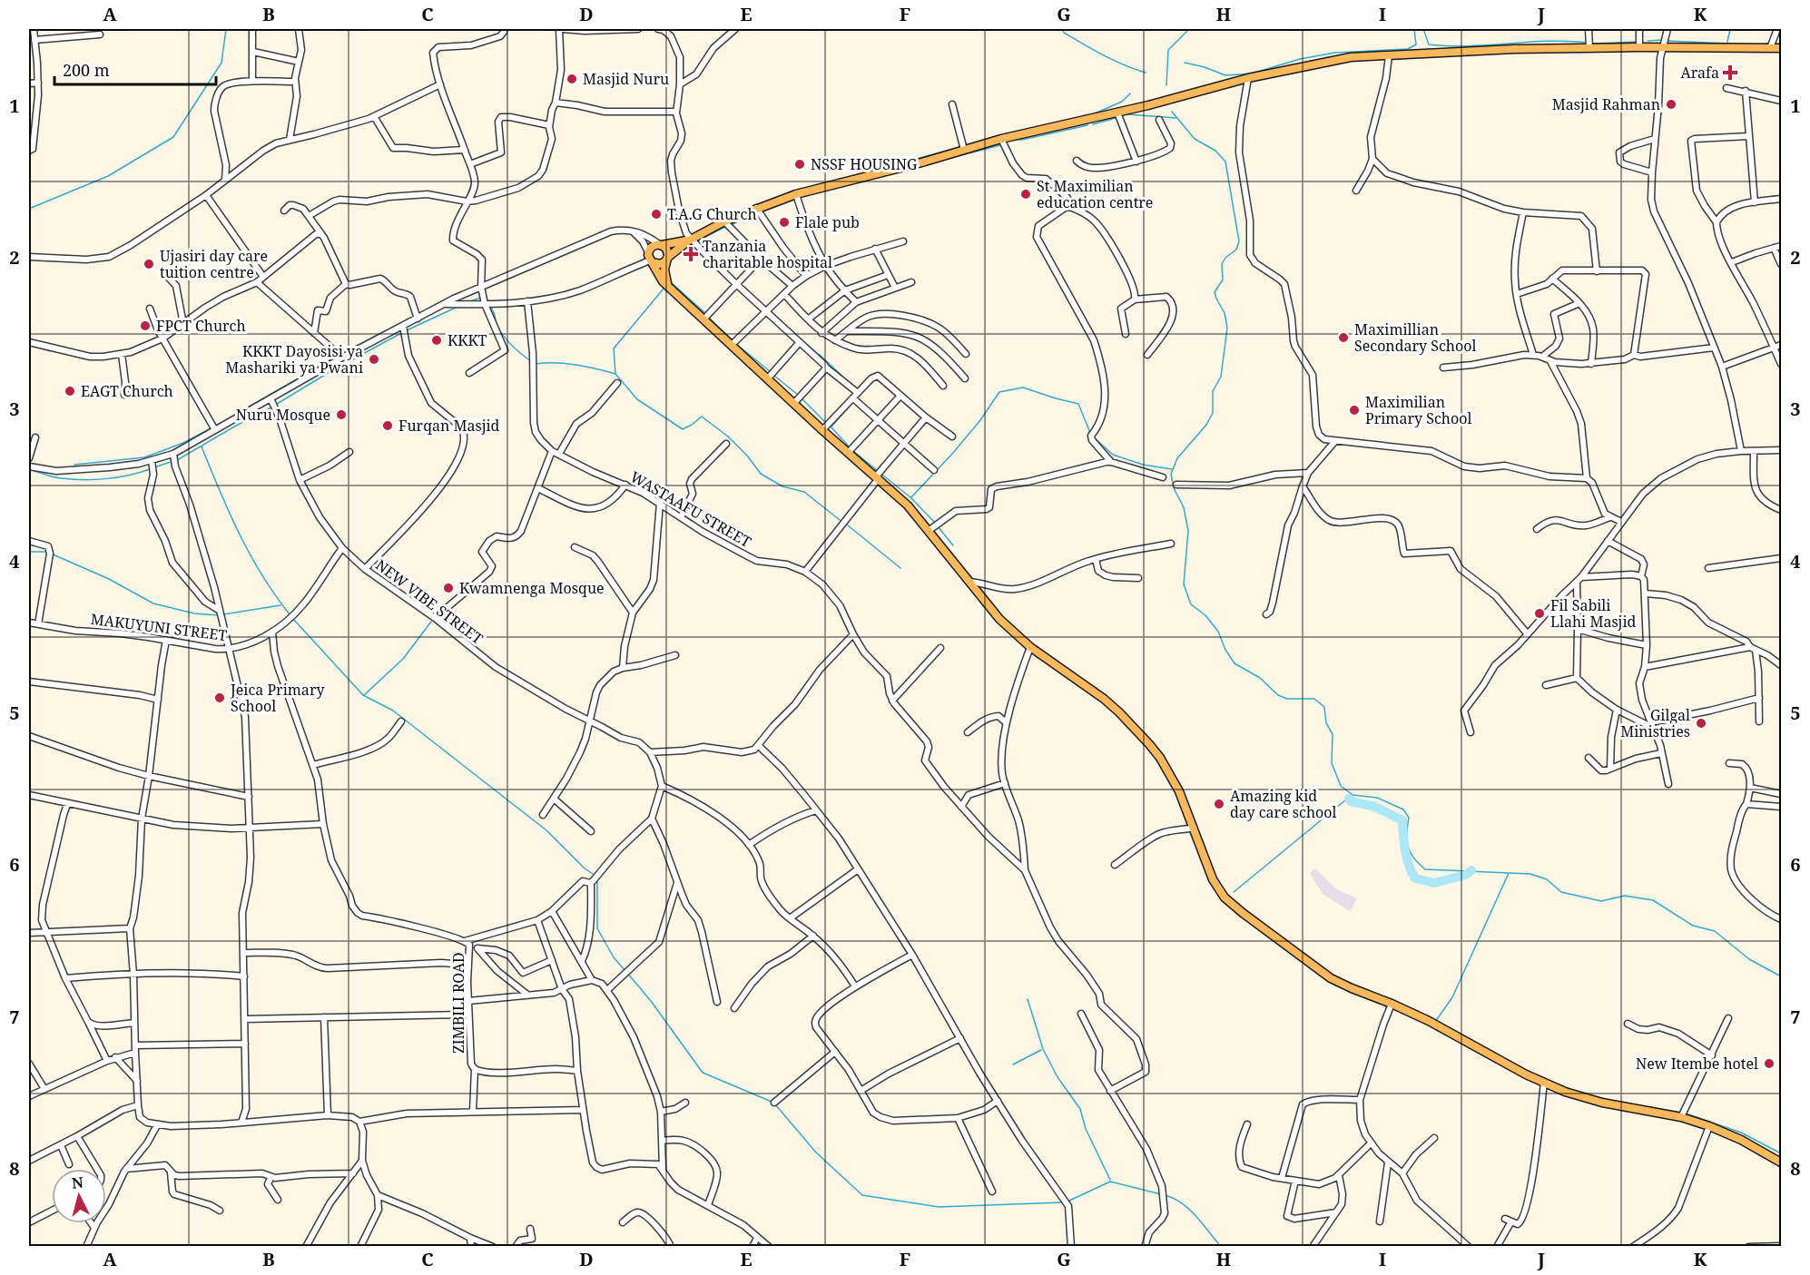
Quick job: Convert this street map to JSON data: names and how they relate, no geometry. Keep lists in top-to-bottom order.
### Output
{
  "streets": {
    "street": [
      "WASTAAFU STREET",
      "NEW VIBE STREET",
      "MAKUYUNI STREET",
      "ZIMBILI ROAD"
    ]
  },
  "crossings": [
    ["NEW VIBE STREET", "MAKUYUNI STREET"],
    ["MAKUYUNI STREET", "ZIMBILI ROAD"]
  ],
  "places": {
    "health": ["Arafa", "Tanzania charitable hospital"],
    "other": [
      "Masjid Nuru",
      "Masjid Rahman",
      "NSSF HOUSING",
      "St Maximilian education centre",
      "T.A.G Church",
      "Flale pub",
      "Ujasiri day care tuition centre",
      "FPCT Church",
      "Maximillian Secondary School",
      "KKKT",
      "KKKT Dayosisi ya Mashariki ya Pwani",
      "EAGT Church",
      "Maximilian Primary School",
      "Nuru Mosque",
      "Furqan Masjid",
      "Kwamnenga Mosque",
      "Fil Sabili Llahi Masjid",
      "Jeica Primary School",
      "Gilgal Ministries",
      "Amazing kid day care school",
      "New Itembe hotel"
    ]
  },
  "scale_bar": "200 m",
  "north": "top",
  "grid": {
    "columns": [
      "A",
      "B",
      "C",
      "D",
      "E",
      "F",
      "G",
      "H",
      "I",
      "J",
      "K"
    ],
    "rows": [
      "1",
      "2",
      "3",
      "4",
      "5",
      "6",
      "7",
      "8"
    ]
  }
}
